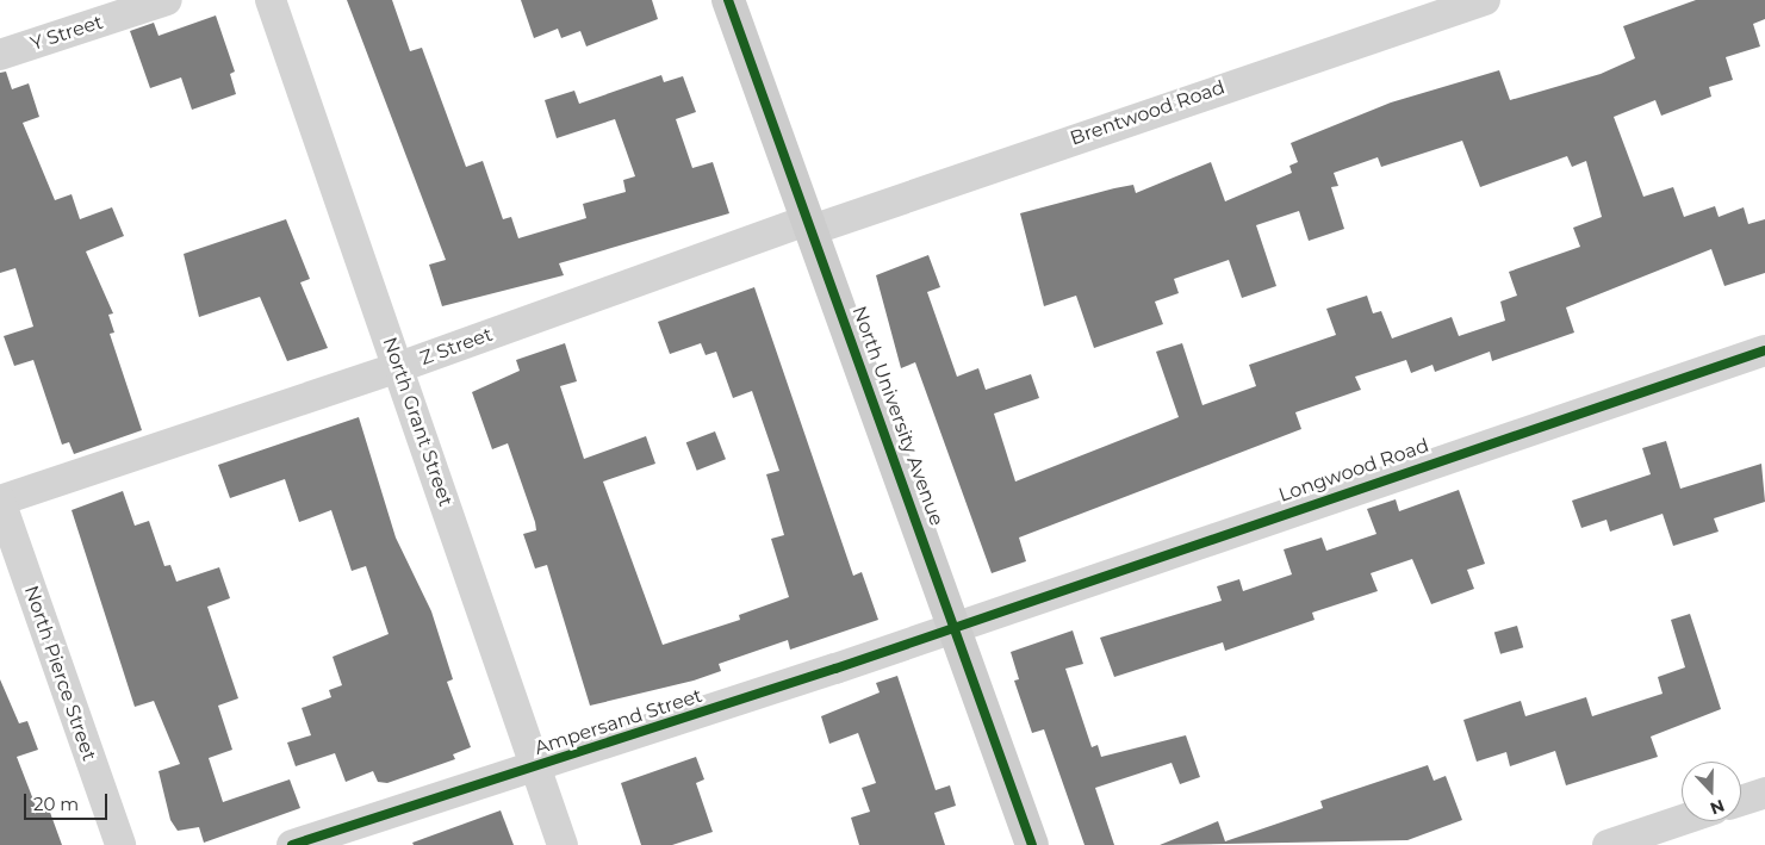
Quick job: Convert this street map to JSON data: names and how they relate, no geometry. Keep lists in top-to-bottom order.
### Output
{
  "streets": {
    "street": [
      "Y Street",
      "Brentwood Road",
      "Z Street",
      "North University Avenue",
      "North Grant Street",
      "Longwood Road",
      "North Pierce Street",
      "Ampersand Street"
    ]
  },
  "crossings": [
    ["Brentwood Road", "Z Street"],
    ["Brentwood Road", "North University Avenue"],
    ["Z Street", "North University Avenue"],
    ["Z Street", "North Grant Street"],
    ["Z Street", "North Pierce Street"],
    ["North University Avenue", "Longwood Road"],
    ["North University Avenue", "Ampersand Street"],
    ["North Grant Street", "Ampersand Street"],
    ["Longwood Road", "Ampersand Street"]
  ],
  "scale_bar": "20 m",
  "north": "bottom"
}
